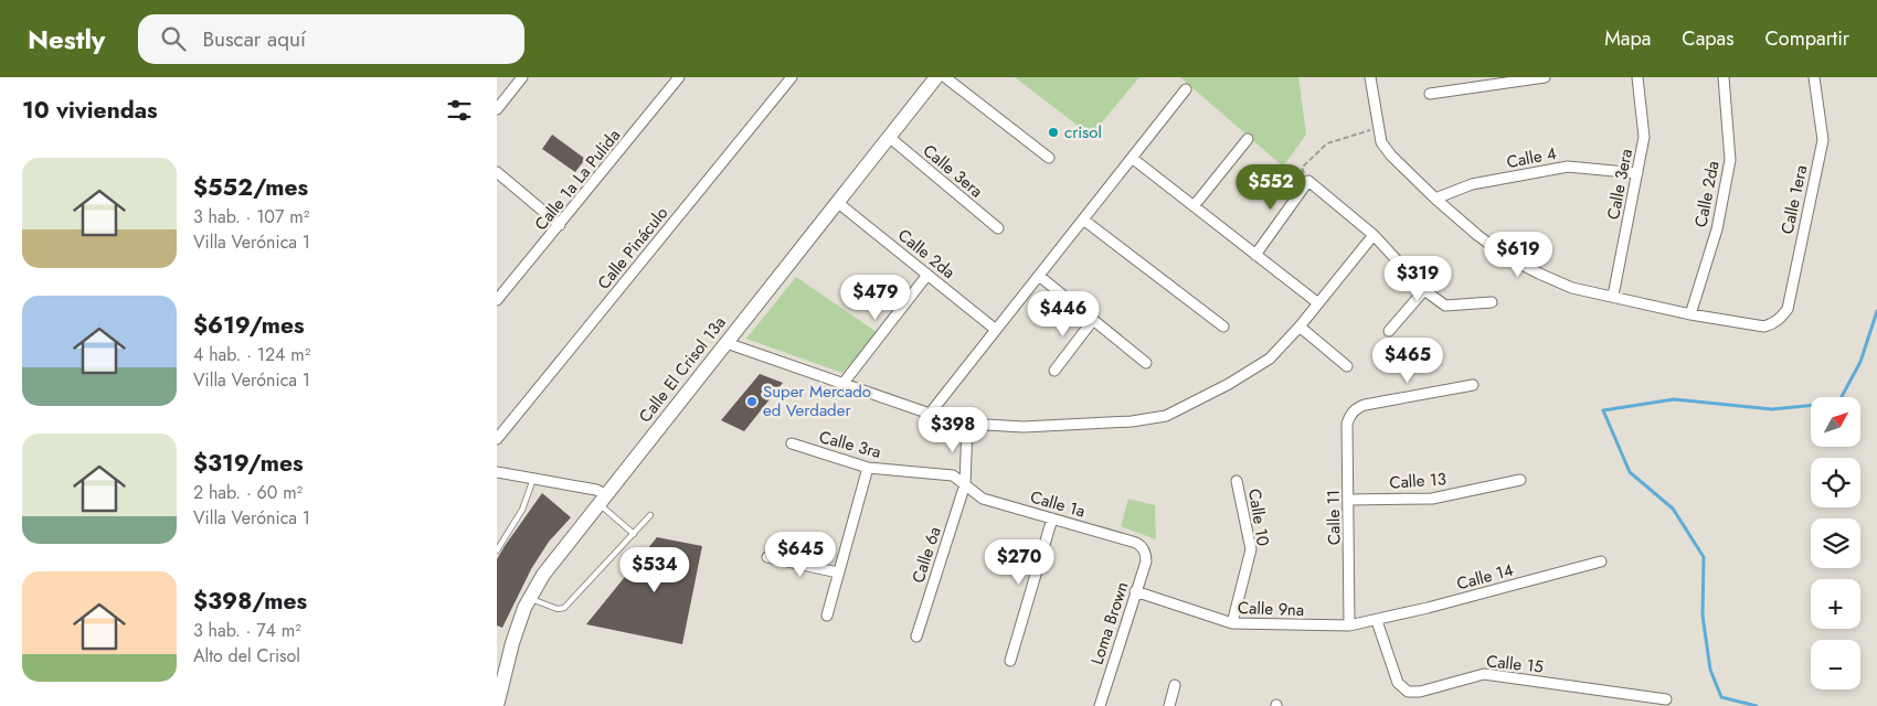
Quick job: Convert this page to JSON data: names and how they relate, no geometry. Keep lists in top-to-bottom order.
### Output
{
  "streets": {
    "street": [
      "Calle 4",
      "Calle 3era",
      "Calle 1a La Pulida",
      "Calle 2da",
      "Calle 1era",
      "Calle Pináculo",
      "Calle El Crisol 13a",
      "Calle 3ra",
      "Calle 13",
      "Calle 1a",
      "Calle 10",
      "Calle 11",
      "Calle 6a",
      "Calle 14",
      "Calle 9na",
      "Loma Brown",
      "Calle 15"
    ]
  },
  "crossings": [
    ["Calle 4", "Calle 3era"],
    ["Calle 3era", "Calle El Crisol 13a"],
    ["Calle 2da", "Calle 1era"],
    ["Calle 2da", "Calle El Crisol 13a"],
    ["Calle 3ra", "Calle 1a"],
    ["Calle 3ra", "Calle 6a"],
    ["Calle 13", "Calle 11"],
    ["Calle 1a", "Calle 6a"],
    ["Calle 1a", "Loma Brown"],
    ["Calle 10", "Calle 9na"],
    ["Calle 11", "Calle 9na"],
    ["Calle 14", "Calle 9na"],
    ["Calle 14", "Calle 15"],
    ["Calle 9na", "Loma Brown"],
    ["Calle 9na", "Calle 15"]
  ],
  "places": ["crisol", "Super Mercado ed Verdader"],
  "north": "top right",
  "page": {
    "header": "Nestly",
    "search": "Buscar aquí",
    "nav": ["Mapa", "Capas", "Compartir"],
    "heading": "10 viviendas",
    "list": [
      {
        "name": "$552/mes",
        "note": "3 hab. · 107 m² · Villa Verónica 1"
      },
      {
        "name": "$619/mes",
        "note": "4 hab. · 124 m² · Villa Verónica 1"
      },
      {
        "name": "$319/mes",
        "note": "2 hab. · 60 m² · Villa Verónica 1"
      },
      {
        "name": "$398/mes",
        "note": "3 hab. · 74 m² · Alto del Crisol"
      }
    ],
    "price": [
      "$552",
      "$619",
      "$319",
      "$479",
      "$446",
      "$465",
      "$398",
      "$645",
      "$270",
      "$534"
    ],
    "map_buttons": ["+", "−"]
  }
}
